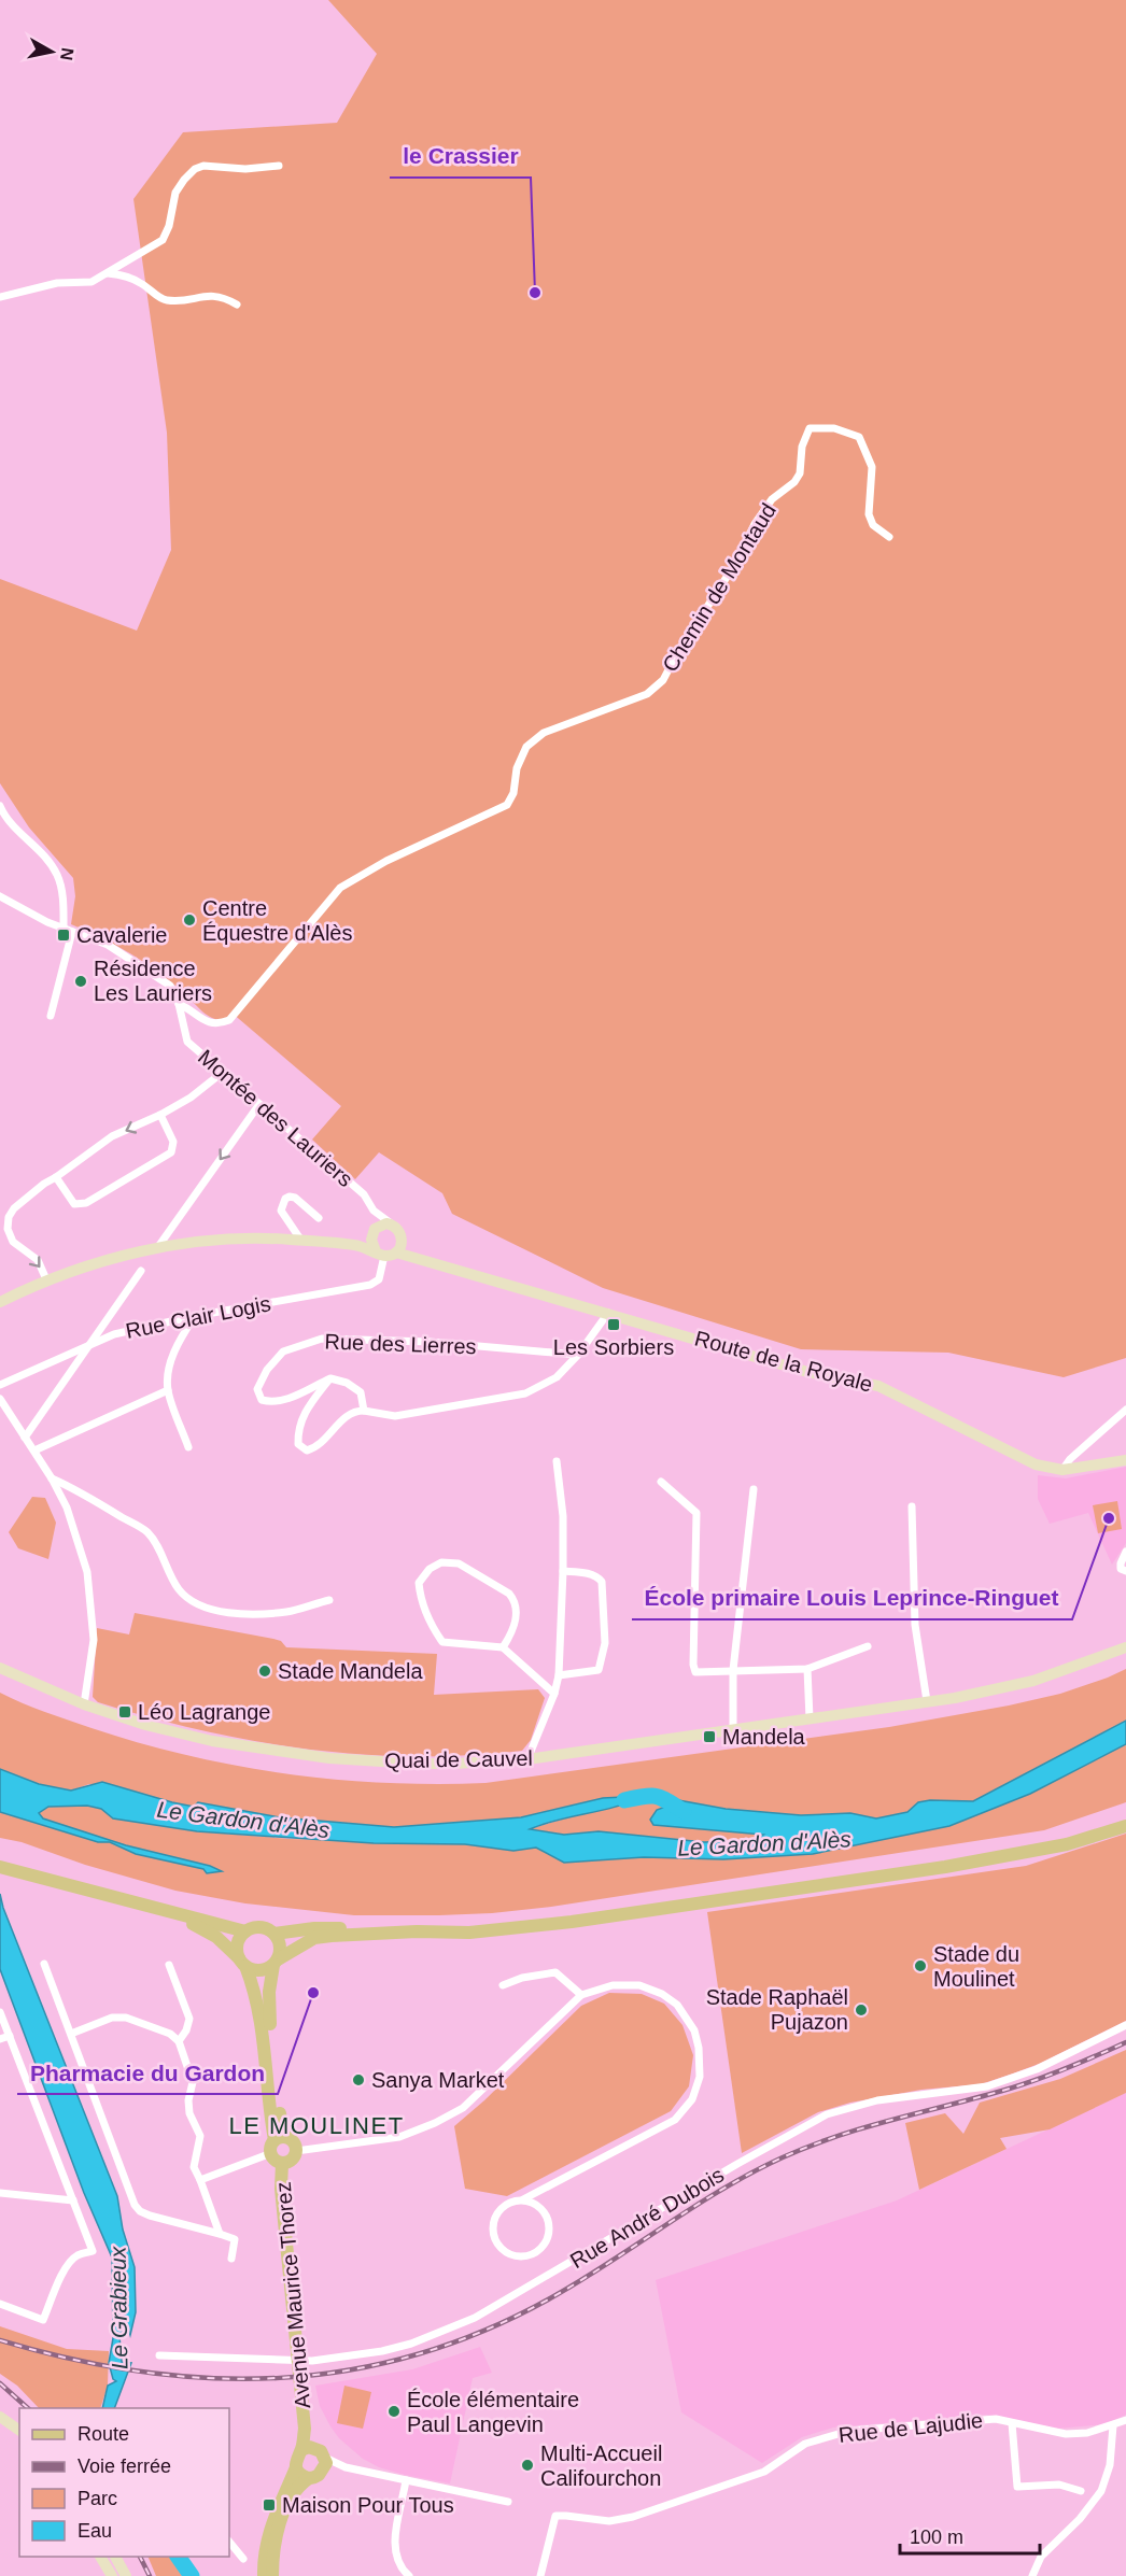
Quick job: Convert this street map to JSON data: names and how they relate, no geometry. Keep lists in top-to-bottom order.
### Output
{
  "streets": {
    "main road": ["Route de la Royale", "Quai de Cauvel", "Avenue Maurice Thorez"],
    "street": [
      "Chemin de Montaud",
      "Montée des Lauriers",
      "Rue Clair Logis",
      "Rue des Lierres",
      "Rue André Dubois",
      "Rue de Lajudie"
    ]
  },
  "crossings": [
    ["Chemin de Montaud", "Montée des Lauriers"],
    ["Montée des Lauriers", "Rue Clair Logis"],
    ["Montée des Lauriers", "Route de la Royale"],
    ["Rue Clair Logis", "Route de la Royale"],
    ["Rue André Dubois", "Avenue Maurice Thorez"]
  ],
  "districts": ["LE MOULINET"],
  "water": ["Le Gardon d'Alès", "Le Grabieux"],
  "places": {
    "other": [
      "le Crassier",
      "Centre Équestre d'Alès",
      "Résidence Les Lauriers",
      "École primaire Louis Leprince-Ringuet",
      "Stade Mandela",
      "Stade du Moulinet",
      "Pharmacie du Gardon",
      "Stade Raphaël Pujazon",
      "Sanya Market",
      "École élémentaire Paul Langevin",
      "Multi-Accueil Califourchon"
    ],
    "transit": [
      "Cavalerie",
      "Les Sorbiers",
      "Léo Lagrange",
      "Mandela",
      "Maison Pour Tous"
    ]
  },
  "legend": [
    "Route",
    "Voie ferrée",
    "Parc",
    "Eau"
  ],
  "scale_bar": "100 m",
  "north": "right"
}
